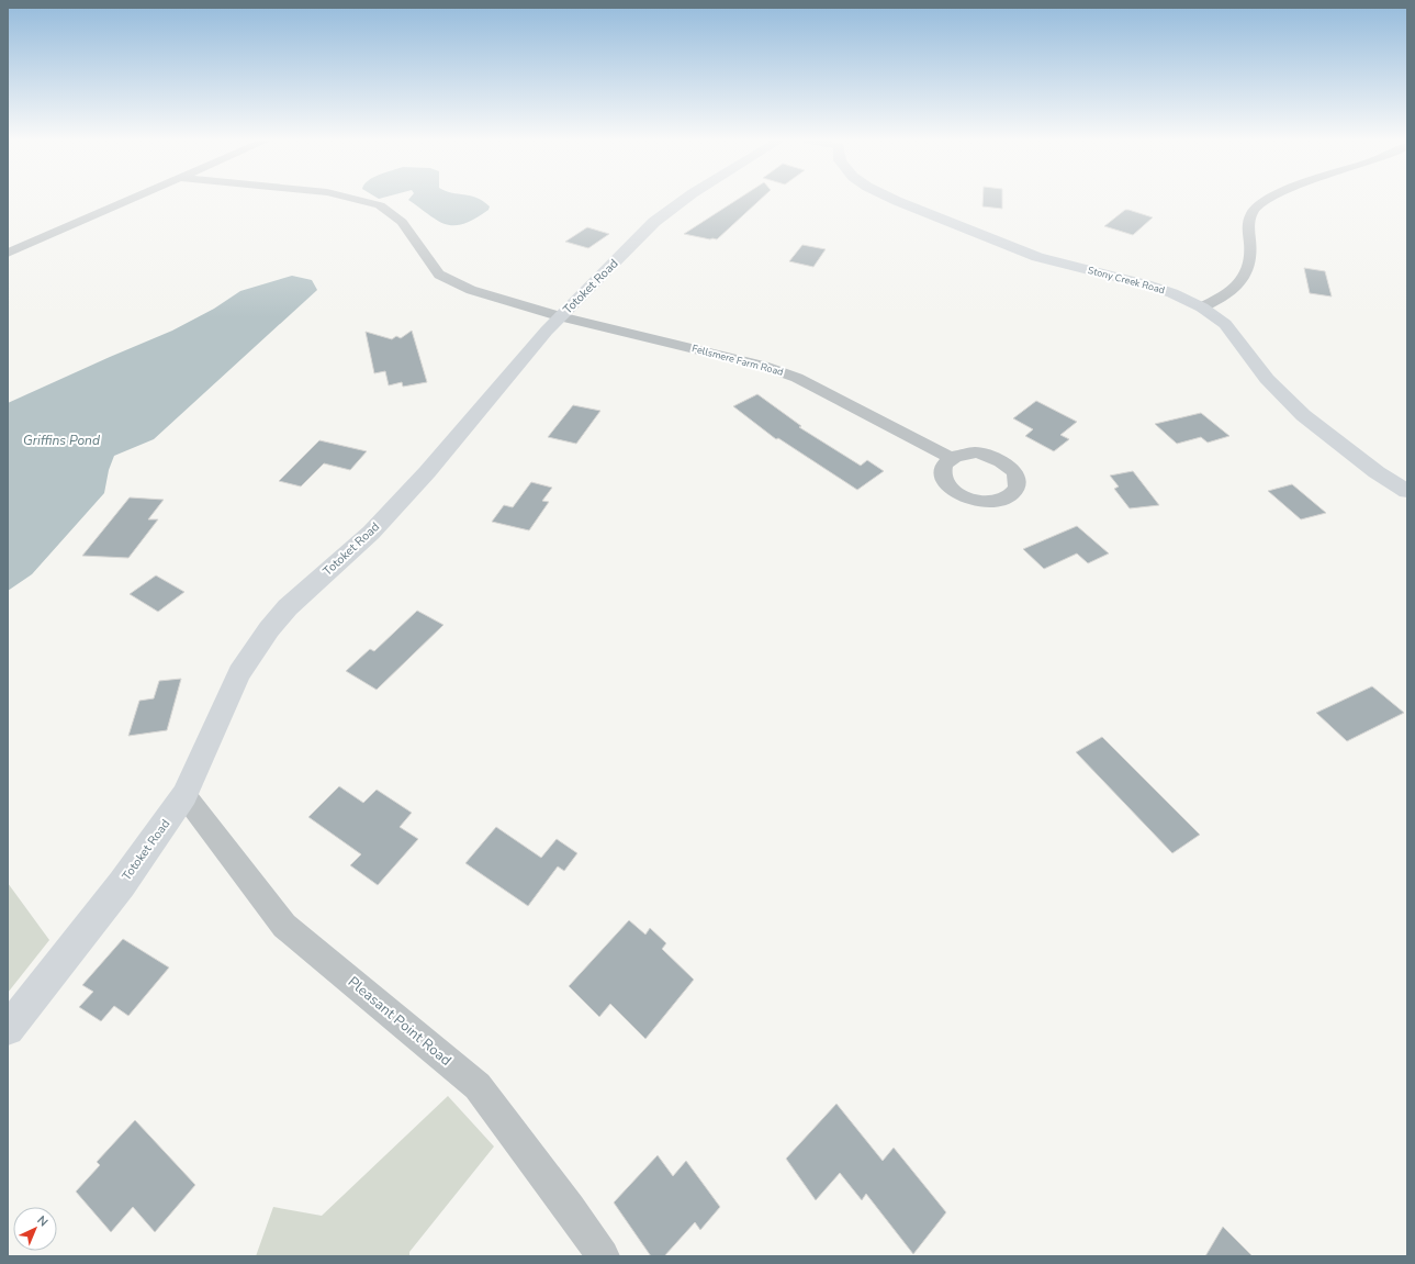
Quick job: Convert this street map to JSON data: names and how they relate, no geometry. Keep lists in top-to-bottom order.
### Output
{
  "streets": {
    "main road": ["Stony Creek Road", "Totoket Road"],
    "street": ["Fellsmere Farm Road", "Pleasant Point Road"]
  },
  "crossings": [
    ["Totoket Road", "Fellsmere Farm Road"],
    ["Totoket Road", "Pleasant Point Road"]
  ],
  "water": ["Griffins Pond"],
  "north": "top right"
}
